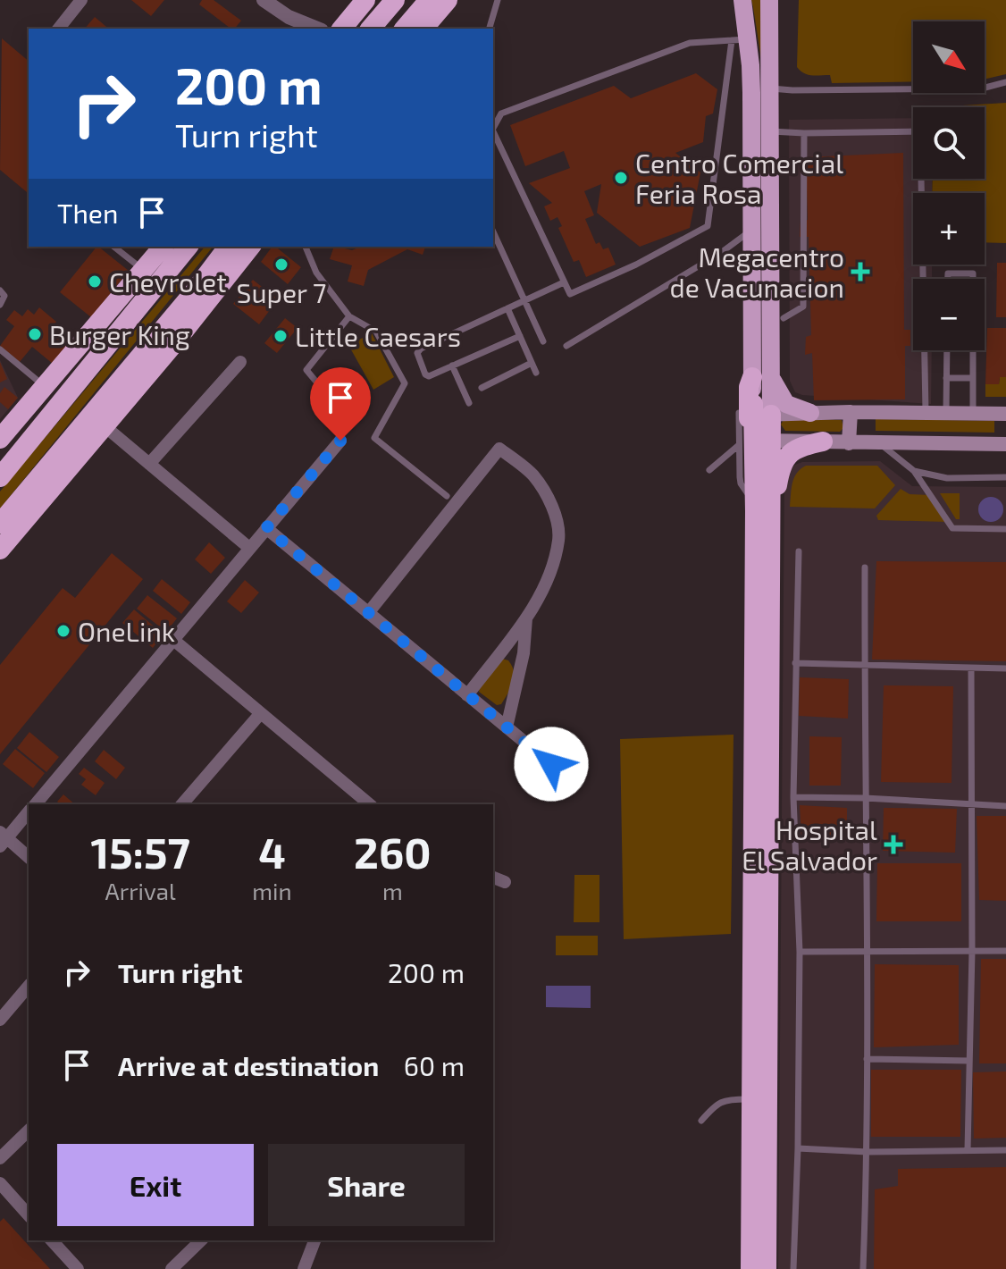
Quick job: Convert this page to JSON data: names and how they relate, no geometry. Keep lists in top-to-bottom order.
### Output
{
  "places": {
    "other": [
      "Centro Comercial Feria Rosa",
      "Super 7",
      "Chevrolet",
      "Burger King",
      "Little Caesars",
      "OneLink"
    ],
    "health": ["Megacentro de Vacunacion", "Hospital El Salvador"]
  },
  "north": "bottom right",
  "page": {
    "map_buttons": ["+", "−"],
    "turn": ["200 m", "Turn right"],
    "then": "Then",
    "eta": [
      "15:57",
      "Arrival",
      "4",
      "min",
      "260",
      "m"
    ],
    "list": [
      {
        "name": "Turn right",
        "value": "200 m"
      },
      {
        "name": "Arrive at destination",
        "value": "60 m"
      }
    ],
    "buttons": ["Exit", "Share"]
  }
}
